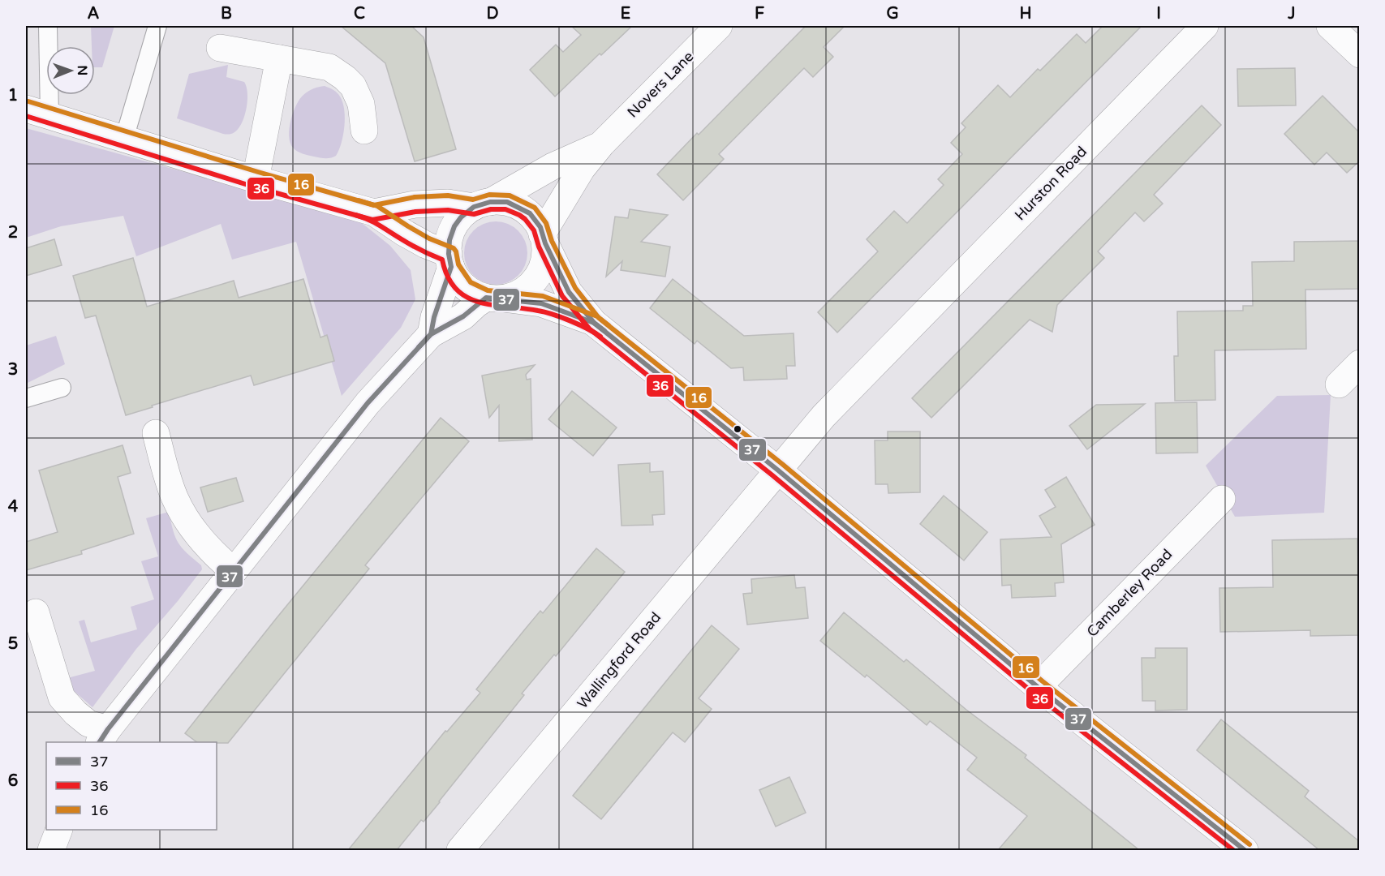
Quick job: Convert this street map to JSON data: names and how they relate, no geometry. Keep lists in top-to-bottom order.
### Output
{
  "streets": {
    "street": [
      "Novers Lane",
      "Hurston Road",
      "Camberley Road",
      "Wallingford Road"
    ]
  },
  "crossings": [
    ["Hurston Road", "Wallingford Road"]
  ],
  "lines": ["transit line 16", "transit line 36", "transit line 37"],
  "legend": ["37", "36", "16"],
  "north": "right",
  "grid": {
    "columns": [
      "A",
      "B",
      "C",
      "D",
      "E",
      "F",
      "G",
      "H",
      "I",
      "J"
    ],
    "rows": [
      "1",
      "2",
      "3",
      "4",
      "5",
      "6"
    ]
  }
}
